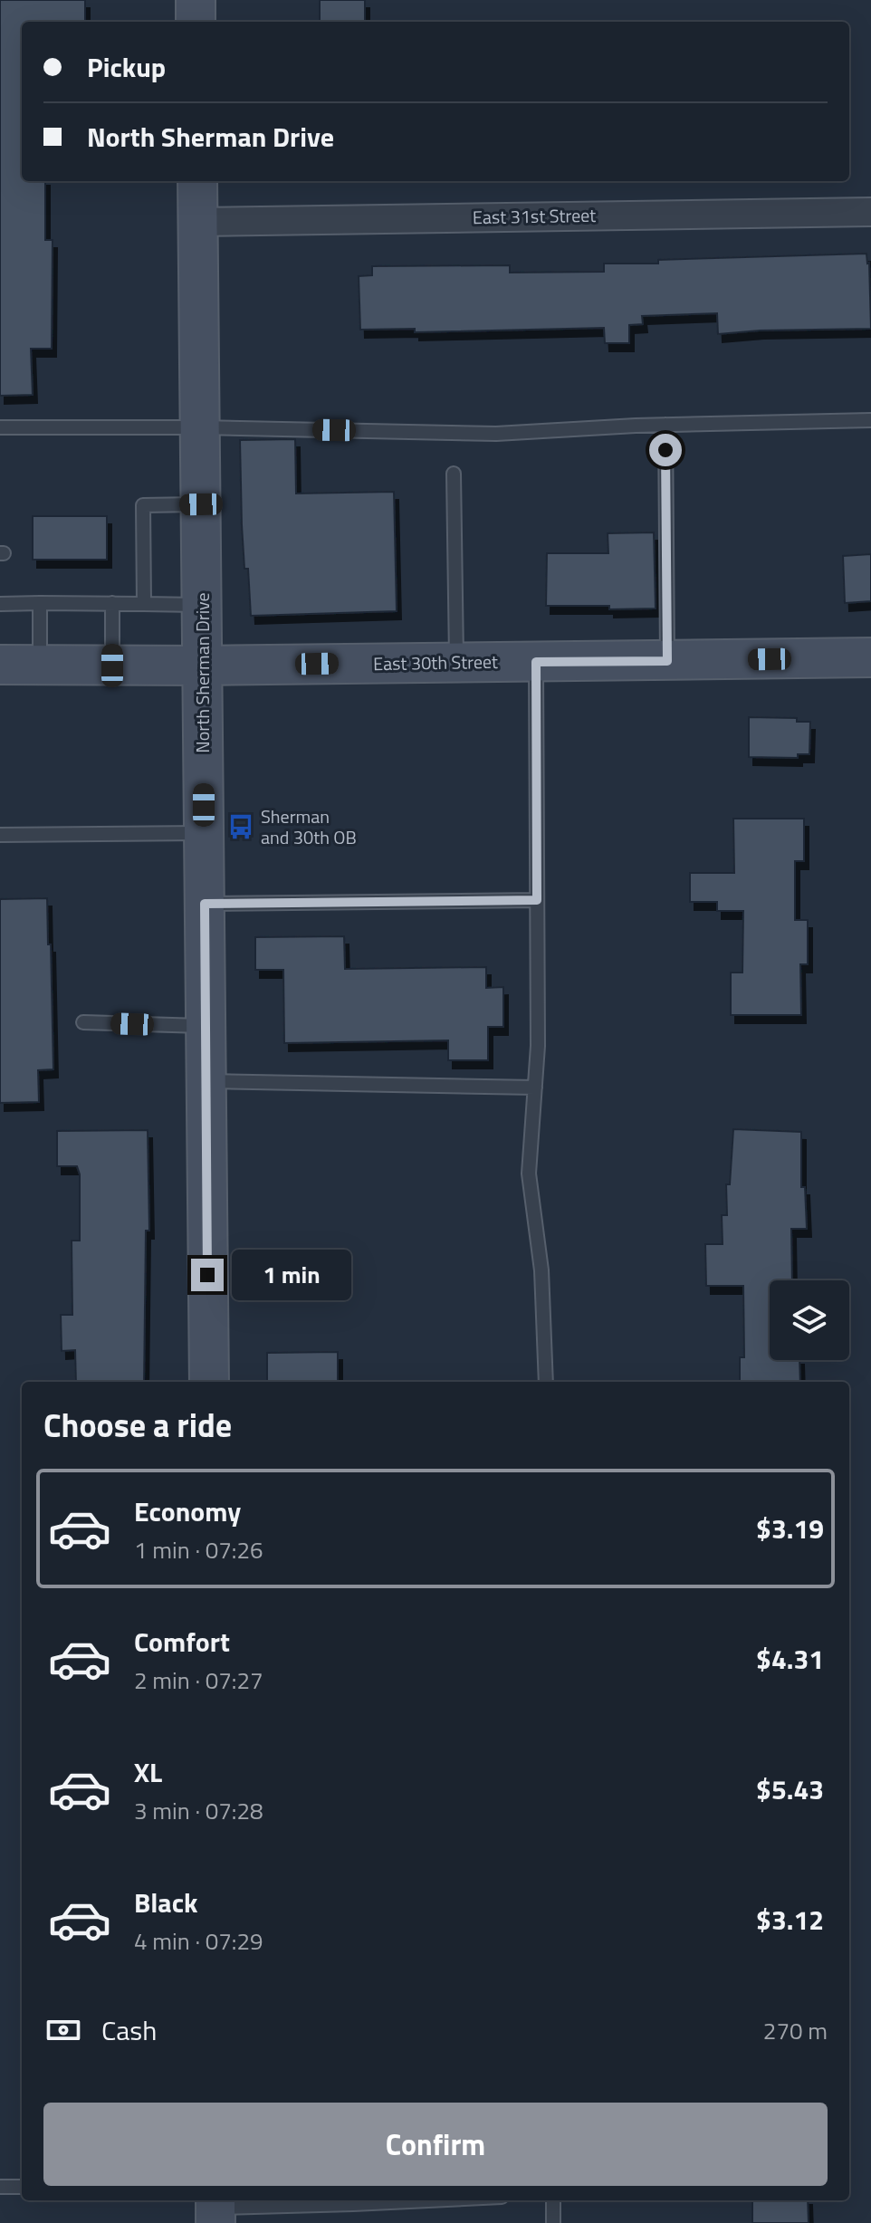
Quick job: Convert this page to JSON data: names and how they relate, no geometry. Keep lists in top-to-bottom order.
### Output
{
  "streets": {
    "main road": ["East 30th Street", "North Sherman Drive"],
    "street": ["East 31st Street"]
  },
  "crossings": [
    ["East 31st Street", "North Sherman Drive"],
    ["East 30th Street", "North Sherman Drive"]
  ],
  "places": {
    "bus stop": ["Sherman and 30th OB"]
  },
  "page": {
    "banner": ["Pickup", "North Sherman Drive"],
    "bubble": "1 min",
    "heading": "Choose a ride",
    "list": [
      {
        "name": "Economy",
        "note": "1 min · 07:26",
        "value": "$3.19"
      },
      {
        "name": "Comfort",
        "note": "2 min · 07:27",
        "value": "$4.31"
      },
      {
        "name": "XL",
        "note": "3 min · 07:28",
        "value": "$5.43"
      },
      {
        "name": "Black",
        "note": "4 min · 07:29",
        "value": "$3.12"
      }
    ],
    "pay": ["Cash", "270 m"],
    "buttons": "Confirm"
  }
}
